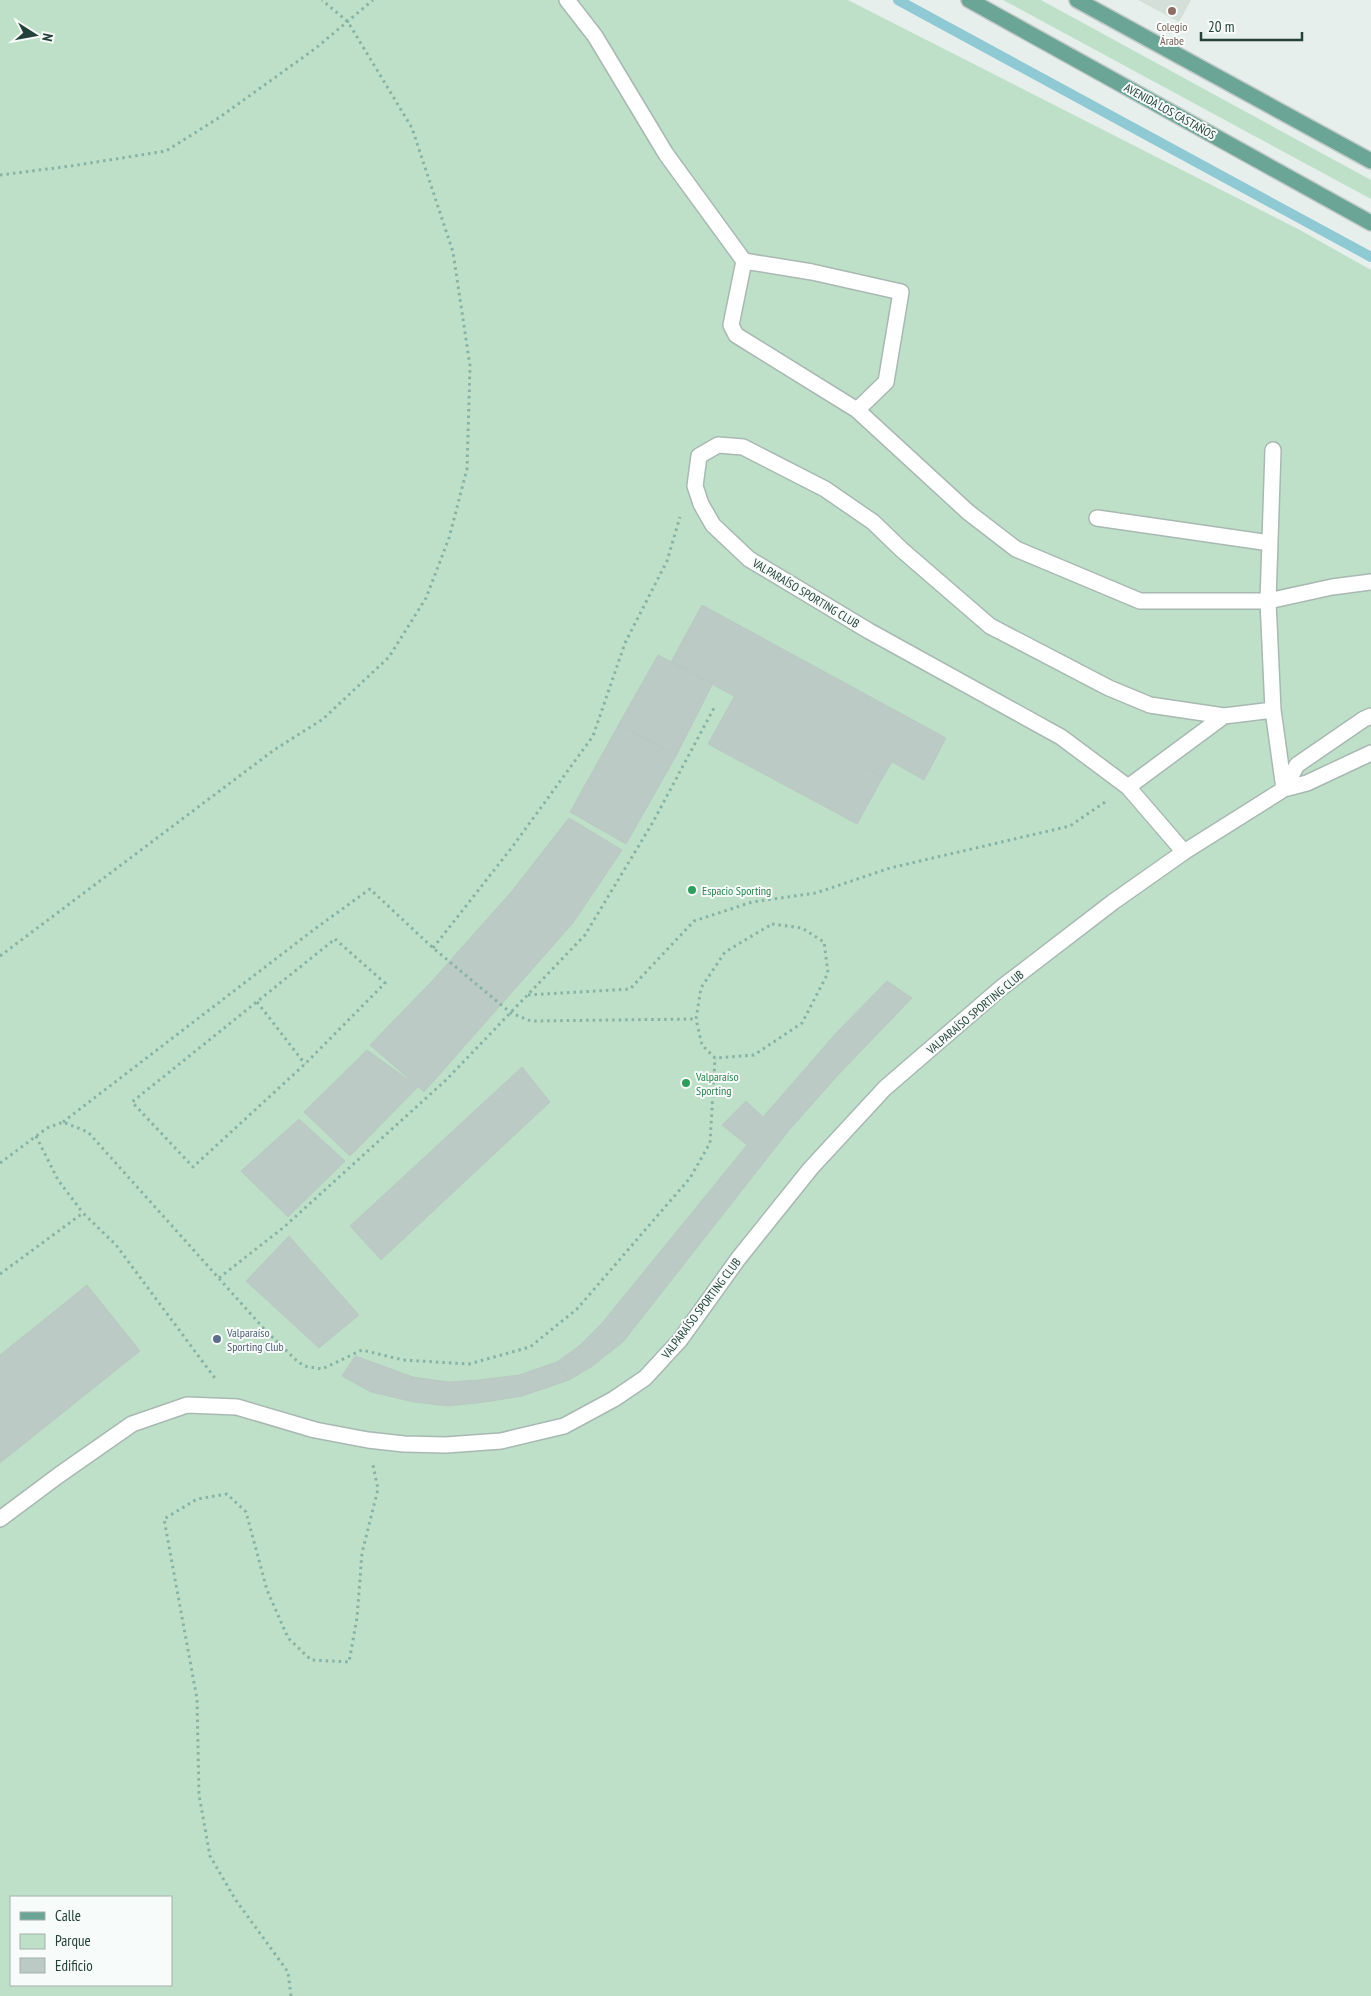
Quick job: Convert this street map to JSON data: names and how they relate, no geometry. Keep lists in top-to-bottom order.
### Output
{
  "streets": {
    "main road": ["AVENIDA LOS CASTAÑOS"],
    "lane": ["VALPARAÍSO SPORTING CLUB"]
  },
  "places": [
    "Colegio Árabe",
    "Espacio Sporting",
    "Valparaíso Sporting",
    "Valparaíso Sporting Club"
  ],
  "legend": ["Calle", "Parque", "Edificio"],
  "scale_bar": "20 m",
  "north": "right"
}
